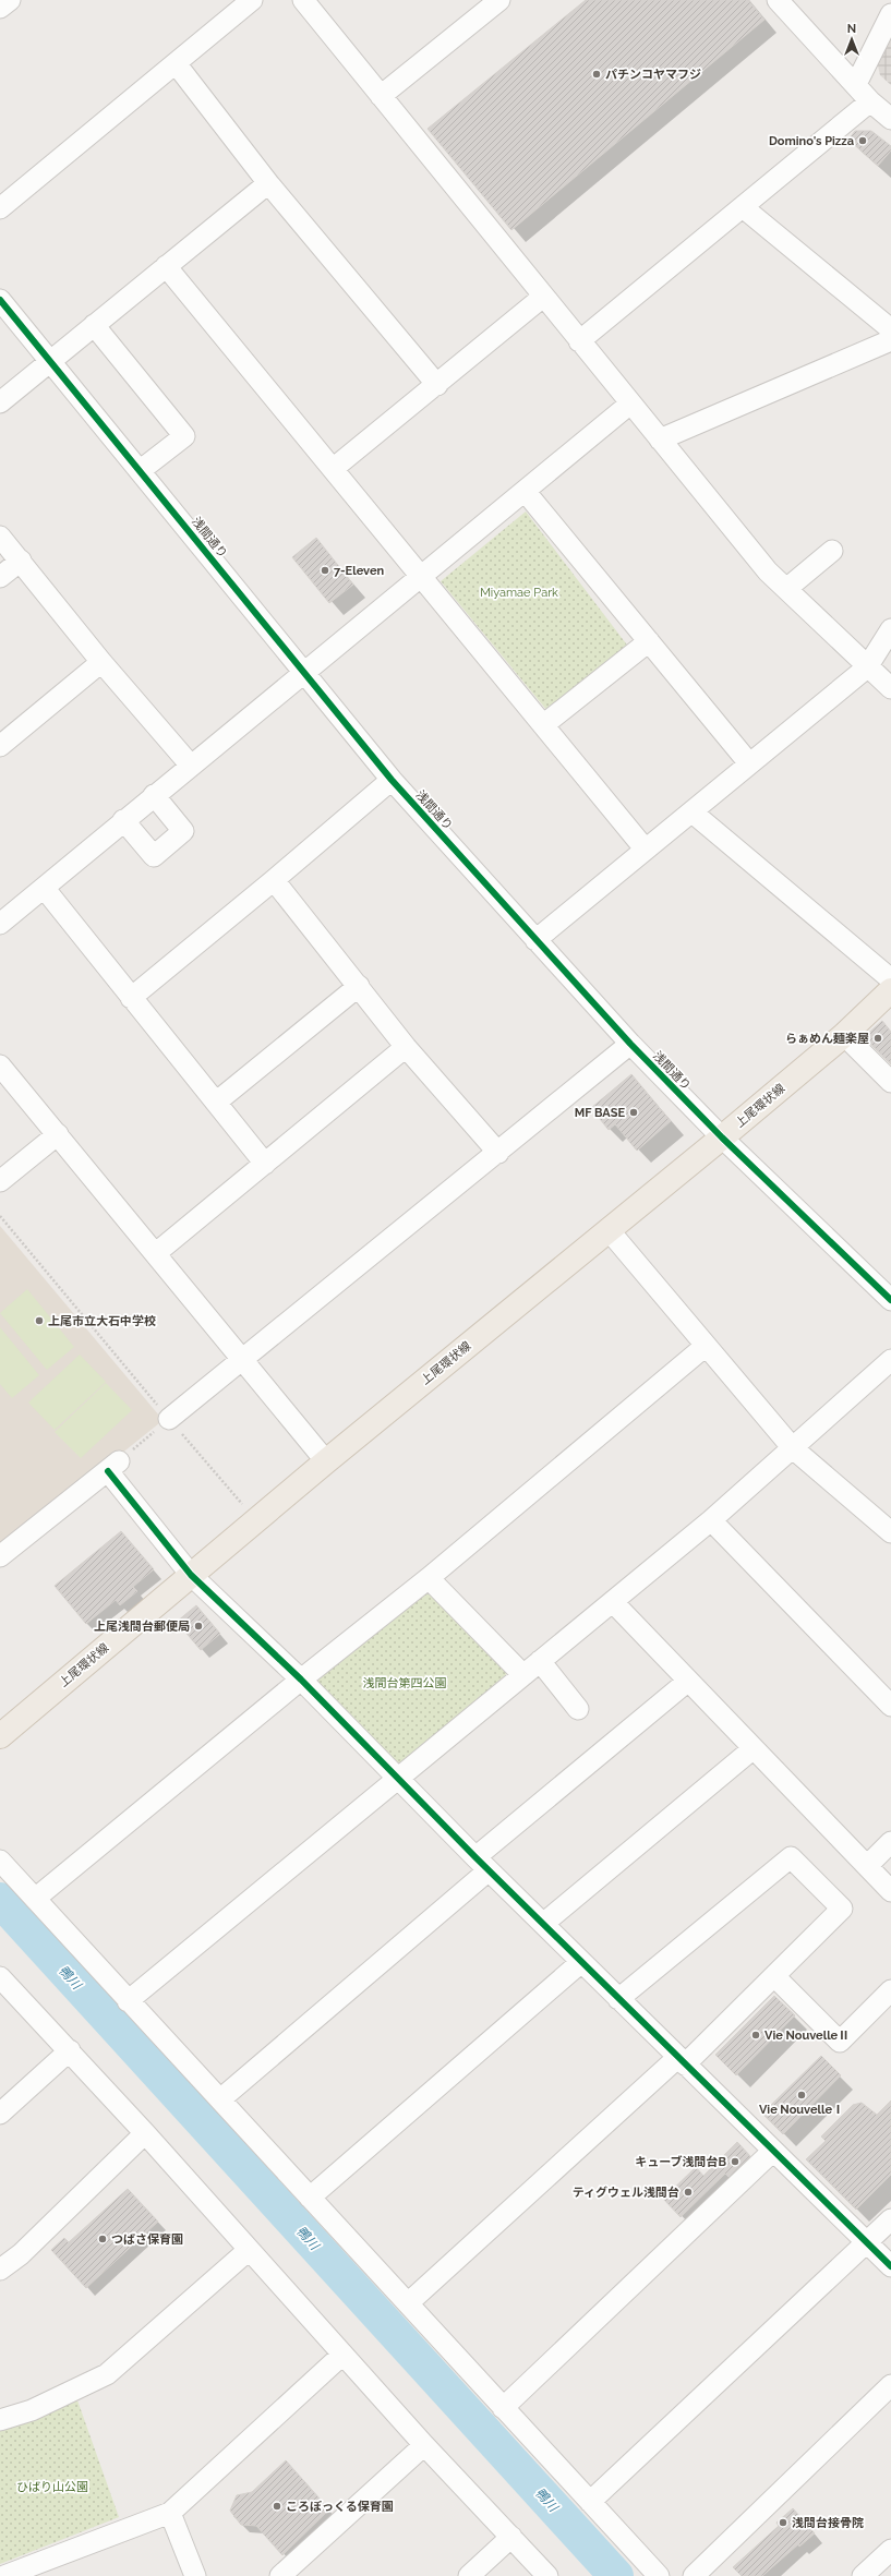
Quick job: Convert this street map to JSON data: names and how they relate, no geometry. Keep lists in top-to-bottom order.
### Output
{
  "streets": {
    "main road": ["上尾環状線"],
    "street": ["浅間通り"]
  },
  "crossings": [
    ["浅間通り", "上尾環状線"]
  ],
  "water": ["鴨川"],
  "parks": ["Miyamae Park", "浅間台第四公園", "ひばり山公園"],
  "places": [
    "パチンコヤマフジ",
    "Domino's Pizza",
    "7-Eleven",
    "らぁめん麺楽屋",
    "MF BASE",
    "上尾市立大石中学校",
    "上尾浅間台郵便局",
    "Vie NouvelleⅡ",
    "Vie NouvelleⅠ",
    "キューブ浅間台B",
    "ティグウェル浅間台",
    "つばさ保育園",
    "ころぽっくる保育園",
    "浅間台接骨院"
  ],
  "north": "top"
}
